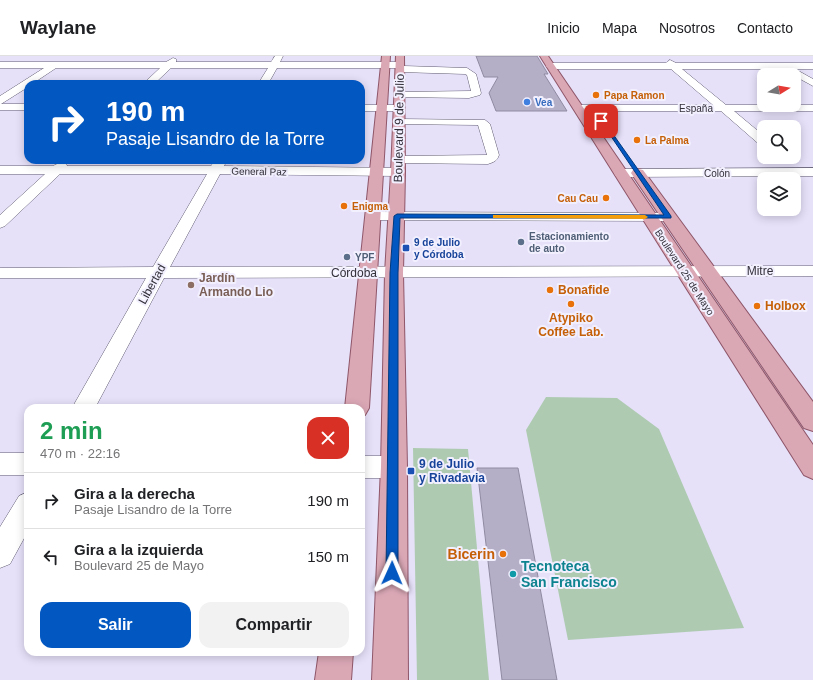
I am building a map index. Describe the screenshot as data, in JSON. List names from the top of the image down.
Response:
{
  "streets": {
    "main road": ["Boulevard 9 de Julio", "Boulevard 25 de Mayo"],
    "street": [
      "España",
      "General Paz",
      "Colón",
      "Mitre",
      "Córdoba",
      "Libertad"
    ]
  },
  "crossings": [
    ["España", "Boulevard 25 de Mayo"],
    ["Boulevard 9 de Julio", "General Paz"],
    ["Boulevard 9 de Julio", "Córdoba"],
    ["General Paz", "Libertad"],
    ["Colón", "Boulevard 25 de Mayo"],
    ["Mitre", "Boulevard 25 de Mayo"],
    ["Mitre", "Córdoba"],
    ["Boulevard 25 de Mayo", "Córdoba"],
    ["Córdoba", "Libertad"]
  ],
  "places": {
    "other": [
      "Papa Ramon",
      "Vea",
      "La Palma",
      "Cau Cau",
      "Enigma",
      "Estacionamiento de auto",
      "YPF",
      "Jardín Armando Lio",
      "Bonafide",
      "Atypiko Coffee Lab.",
      "Holbox",
      "Bicerin",
      "Tecnoteca San Francisco"
    ],
    "transit": ["9 de Julio y Córdoba", "9 de Julio y Rivadavia"]
  },
  "north": "right",
  "page": {
    "header": "Waylane",
    "nav": [
      "Inicio",
      "Mapa",
      "Nosotros",
      "Contacto"
    ],
    "turn": ["190 m", "Pasaje Lisandro de la Torre"],
    "heading": ["2 min", "470 m · 22:16"],
    "list": [
      {
        "name": "Gira a la derecha",
        "note": "Pasaje Lisandro de la Torre",
        "value": "190 m"
      },
      {
        "name": "Gira a la izquierda",
        "note": "Boulevard 25 de Mayo",
        "value": "150 m"
      }
    ],
    "buttons": ["Salir", "Compartir"]
  }
}
